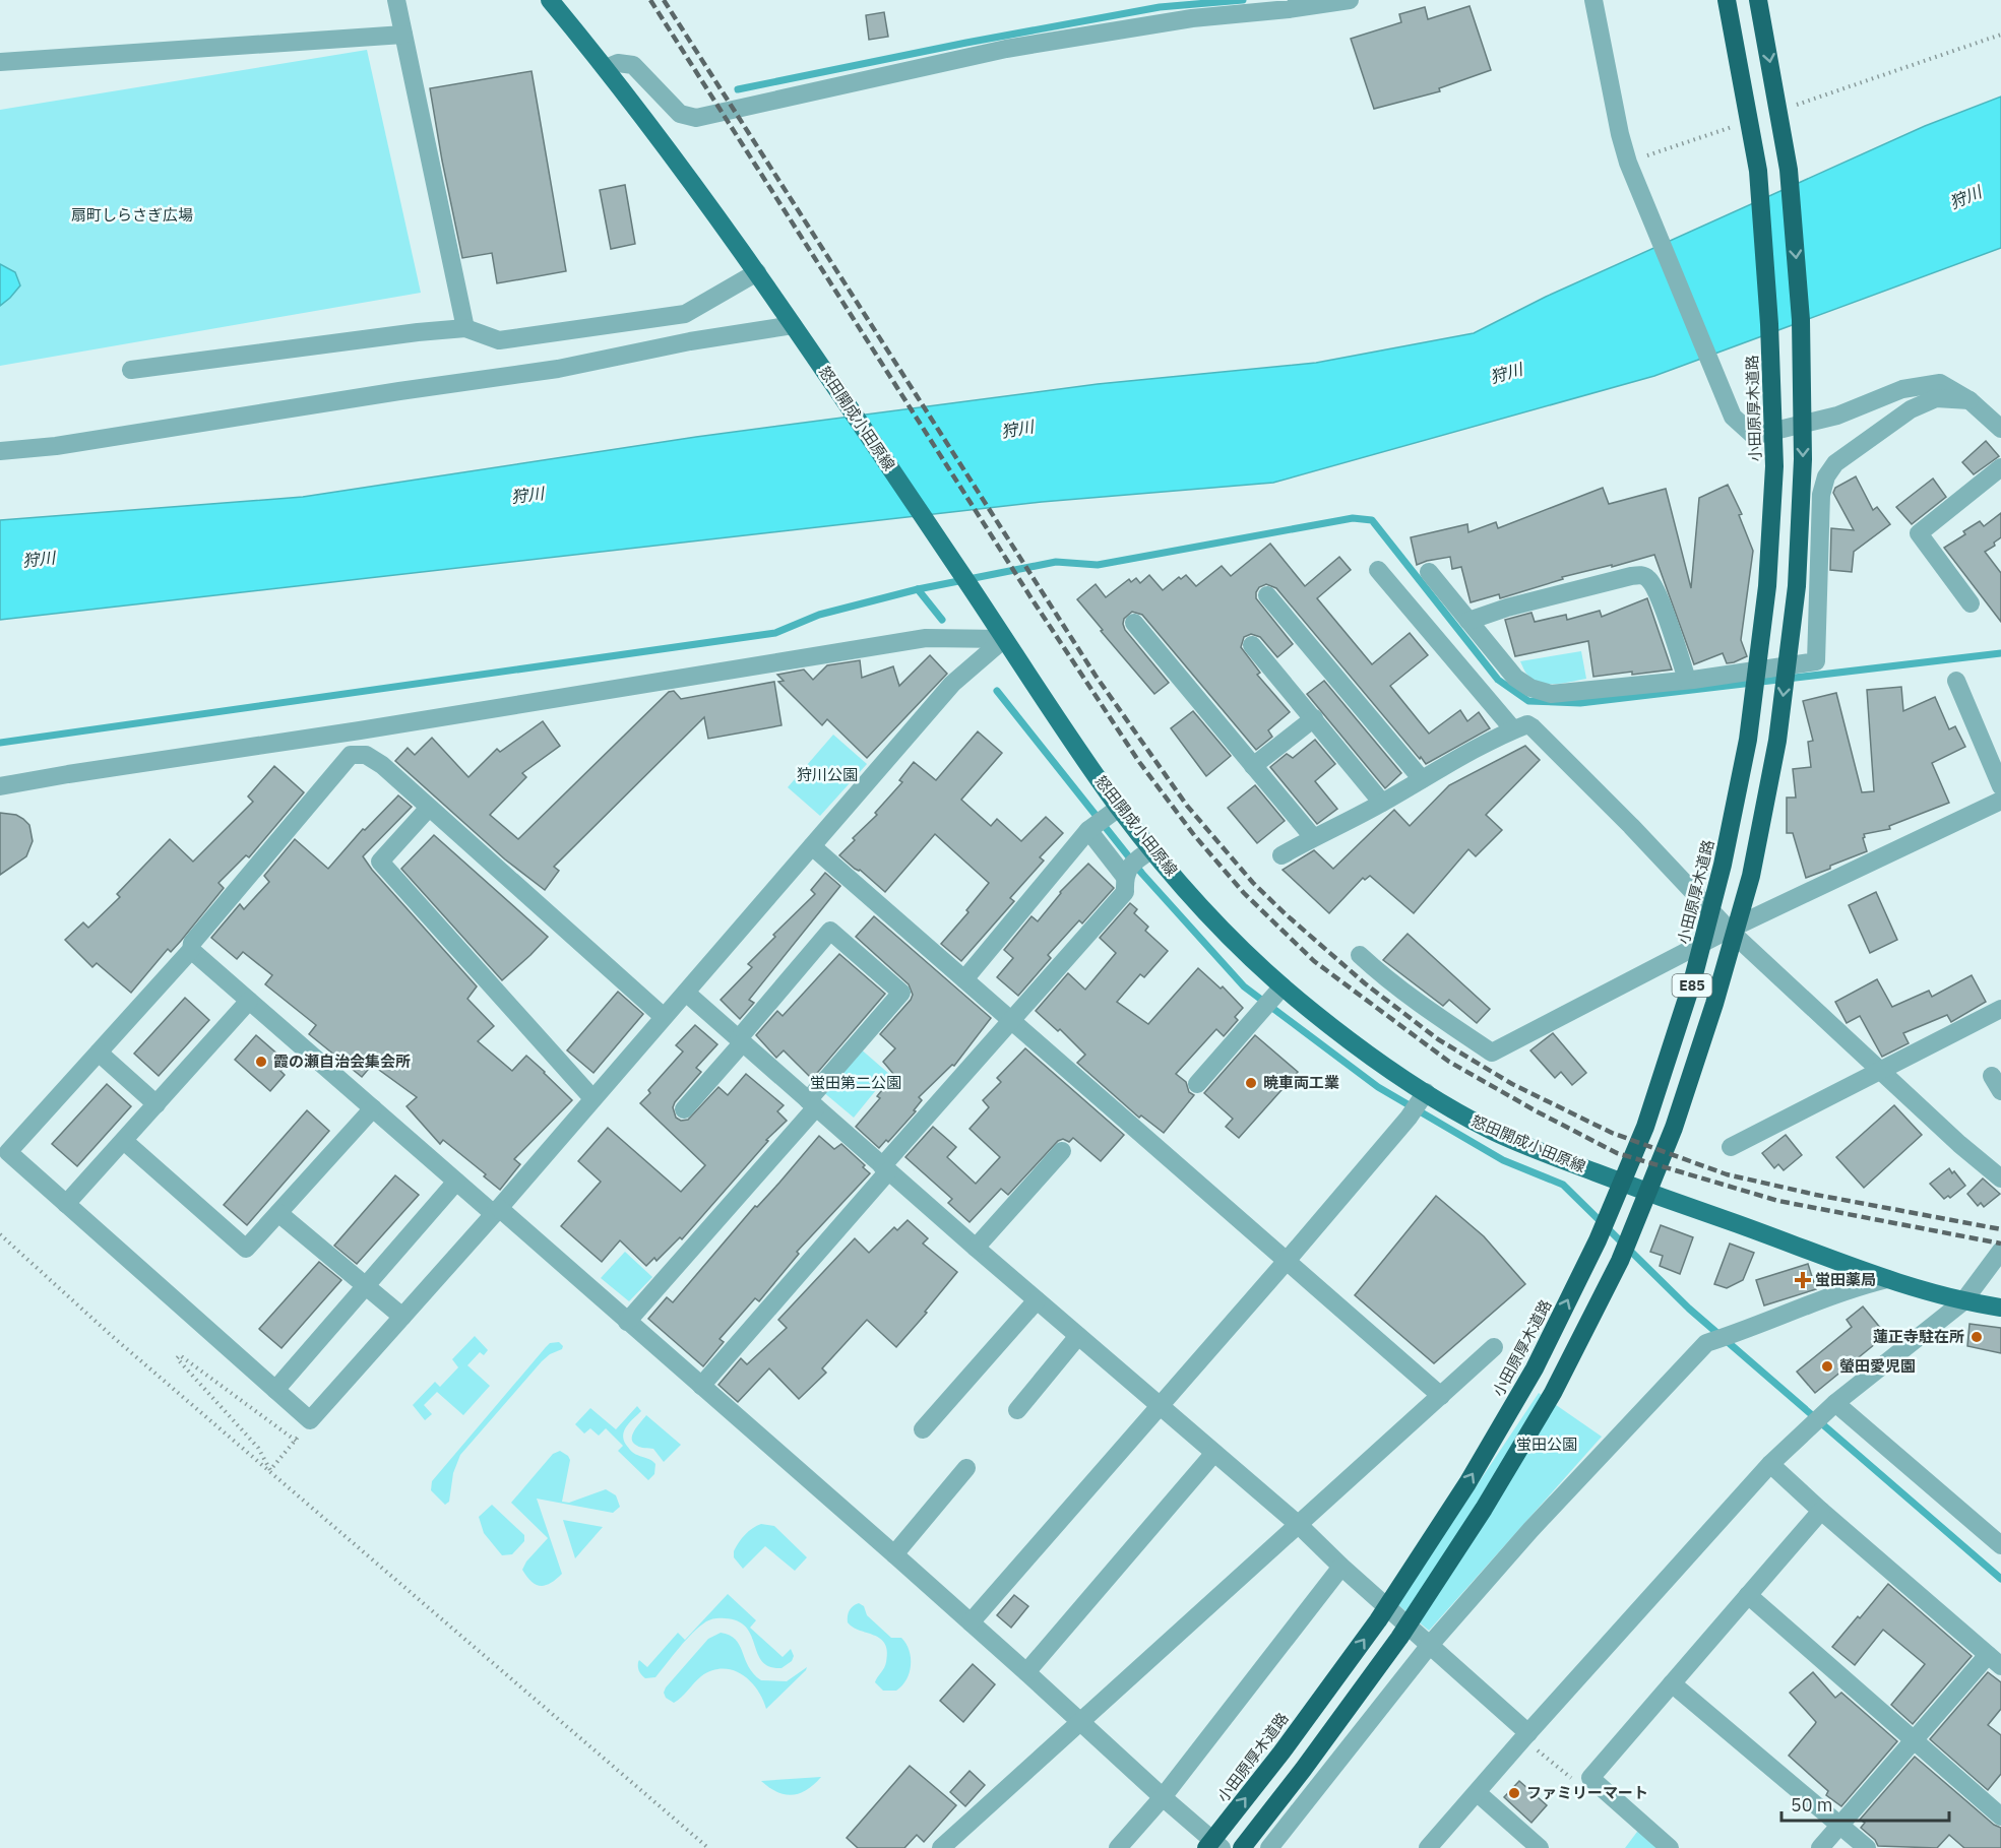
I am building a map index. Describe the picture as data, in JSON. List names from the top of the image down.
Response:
{
  "streets": {
    "highway": ["小田原厚木道路", "E85"],
    "main road": ["怒田開成小田原線"]
  },
  "water": ["狩川"],
  "parks": [
    "扇町しらさぎ広場",
    "狩川公園",
    "蛍田第二公園",
    "蛍田公園"
  ],
  "places": {
    "other": [
      "霞の瀬自治会集会所",
      "暁車両工業",
      "蓮正寺駐在所",
      "螢田愛児園",
      "ファミリーマート"
    ],
    "health": ["蛍田薬局"]
  },
  "scale_bar": "50 m"
}
